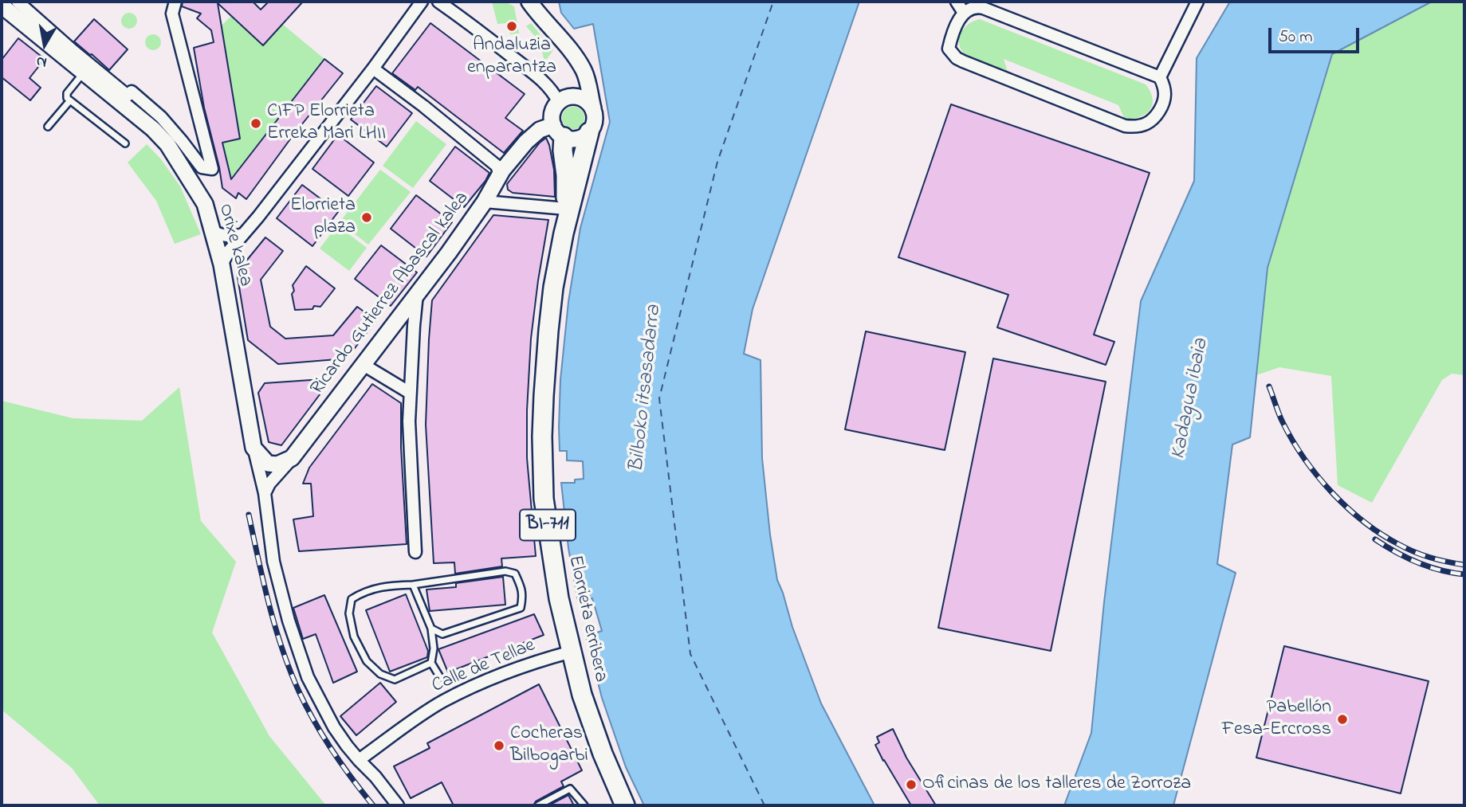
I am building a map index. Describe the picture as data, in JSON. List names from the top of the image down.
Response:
{
  "streets": {
    "main road": [
      "Orixe kalea",
      "Ricardo Gutierrez Abascal kalea",
      "BI-711",
      "Elorrieta erribera"
    ],
    "street": ["Calle de Tellae"]
  },
  "crossings": [
    ["Orixe kalea", "Ricardo Gutierrez Abascal kalea"],
    ["Orixe kalea", "Calle de Tellae"],
    ["Ricardo Gutierrez Abascal kalea", "BI-711"],
    ["BI-711", "Elorrieta erribera"],
    ["Elorrieta erribera", "Calle de Tellae"]
  ],
  "water": ["Bilboko itsasadarra", "Kadagua ibaia"],
  "places": [
    "Andaluzia enparantza",
    "CIFP Elorrieta Erreka Mari LHII",
    "Elorrieta plaza",
    "Pabellón Fesa-Ercross",
    "Cocheras Bilbogarbi",
    "Oficinas de los talleres de Zorroza"
  ],
  "scale_bar": "50 m",
  "north": "bottom"
}
